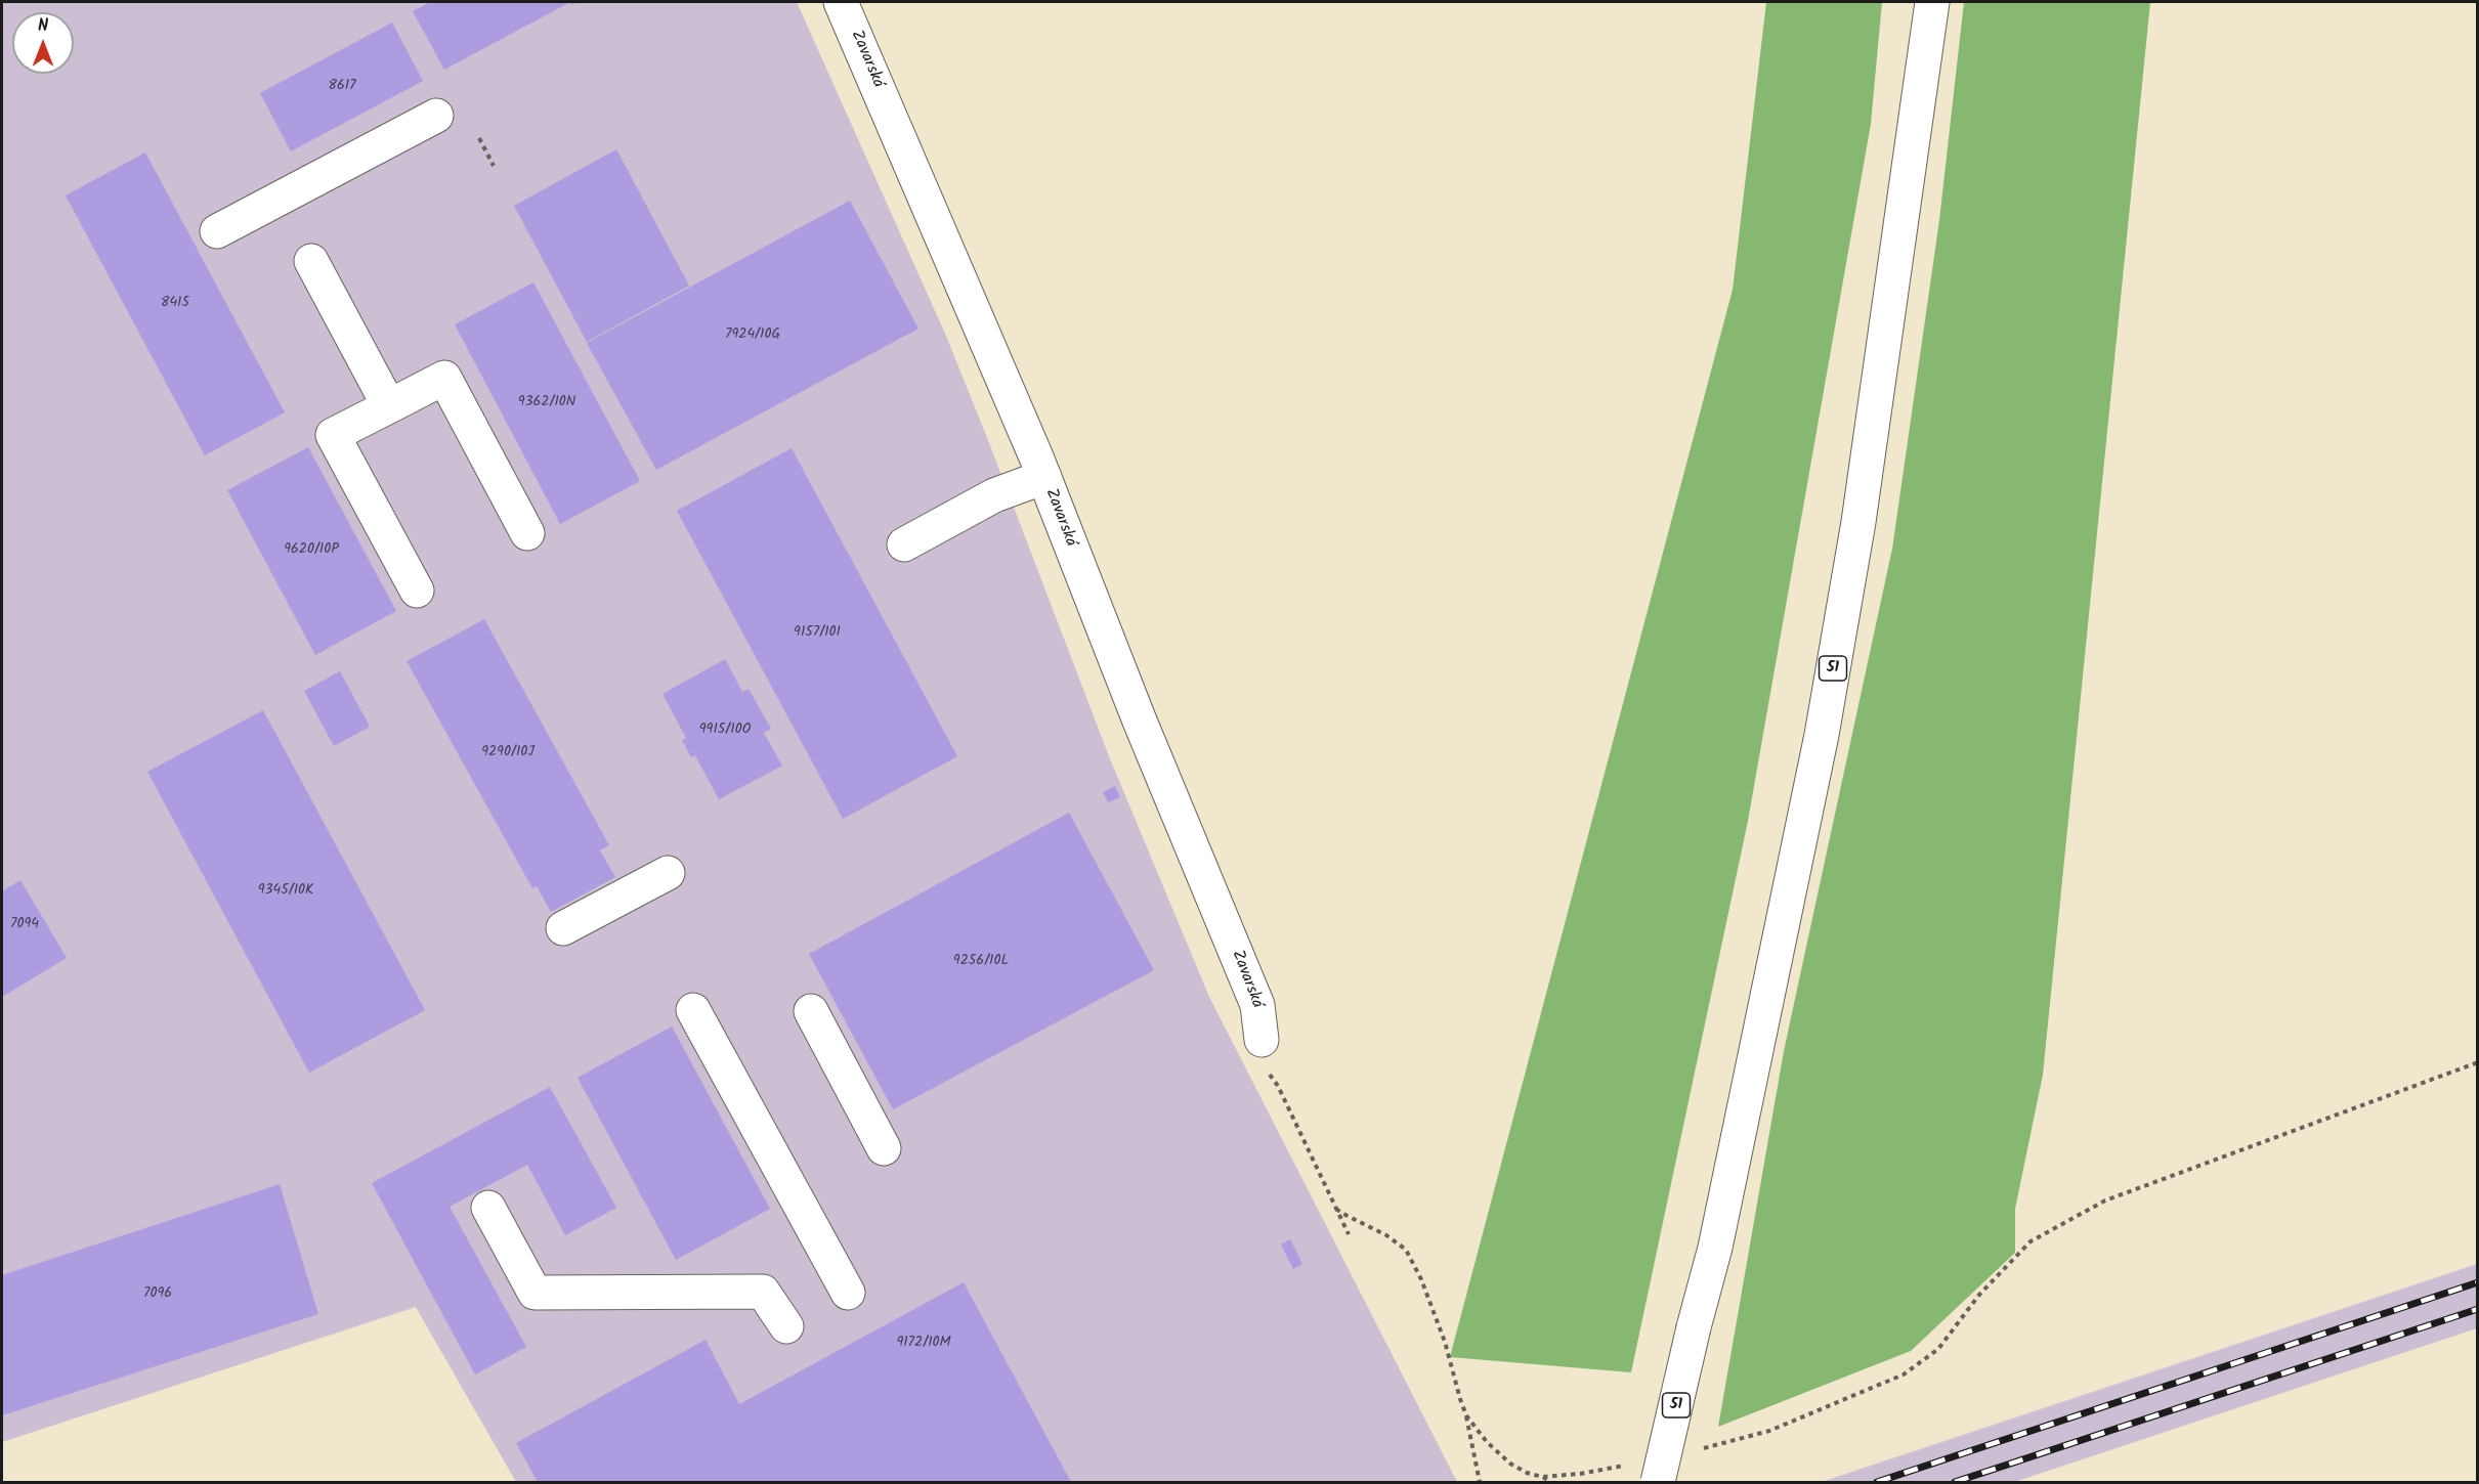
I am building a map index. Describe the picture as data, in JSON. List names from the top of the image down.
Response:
{
  "streets": {
    "main road": ["Zavarská", "51"]
  },
  "house_numbers": [
    "8617",
    "8415",
    "7924/10G",
    "9362/10N",
    "9620/10P",
    "9157/10I",
    "9915/10O",
    "9290/10J",
    "9345/10K",
    "7094",
    "9256/10L",
    "7096",
    "9172/10M"
  ],
  "north": "top"
}
